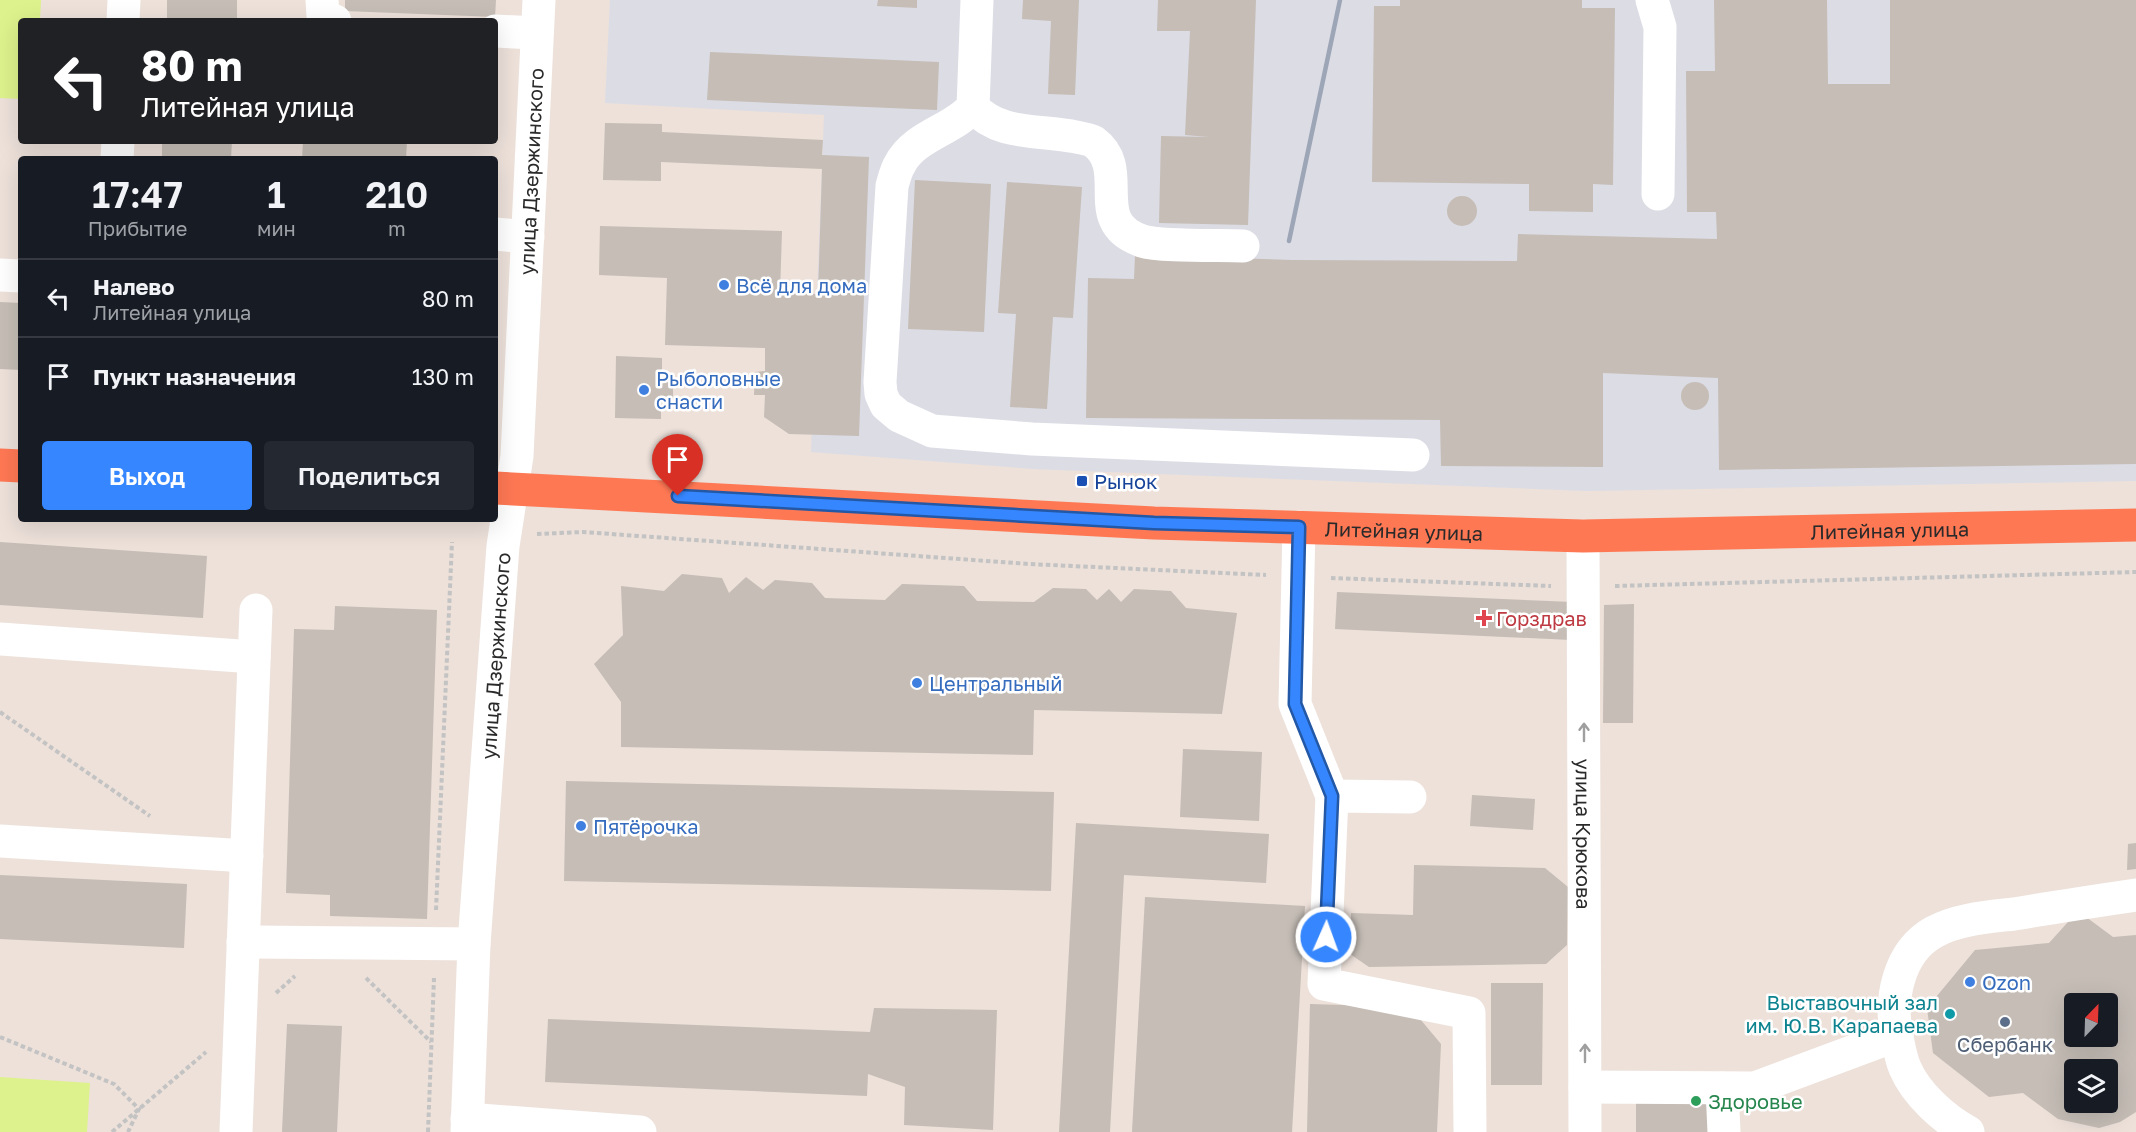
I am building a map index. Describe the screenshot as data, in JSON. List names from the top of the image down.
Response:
{
  "streets": {
    "highway": ["Литейная улица"],
    "street": ["улица Дзержинского", "улица Крюкова"]
  },
  "crossings": [
    ["улица Дзержинского", "Литейная улица"],
    ["Литейная улица", "улица Крюкова"]
  ],
  "places": {
    "other": [
      "Всё для дома",
      "Рыболовные снасти",
      "Центральный",
      "Пятёрочка",
      "Ozon",
      "Выставочный зал им. Ю.В. Карапаева",
      "Сбербанк",
      "Здоровье"
    ],
    "transit": ["Рынок"],
    "health": ["Горздрав"]
  },
  "north": "top right",
  "page": {
    "turn": ["80 m", "Литейная улица"],
    "eta": [
      "17:47",
      "Прибытие",
      "1",
      "мин",
      "210",
      "m"
    ],
    "list": [
      {
        "name": "Налево",
        "note": "Литейная улица",
        "value": "80 m"
      },
      {
        "name": "Пункт назначения",
        "value": "130 m"
      }
    ],
    "buttons": ["Выход", "Поделиться"]
  }
}
